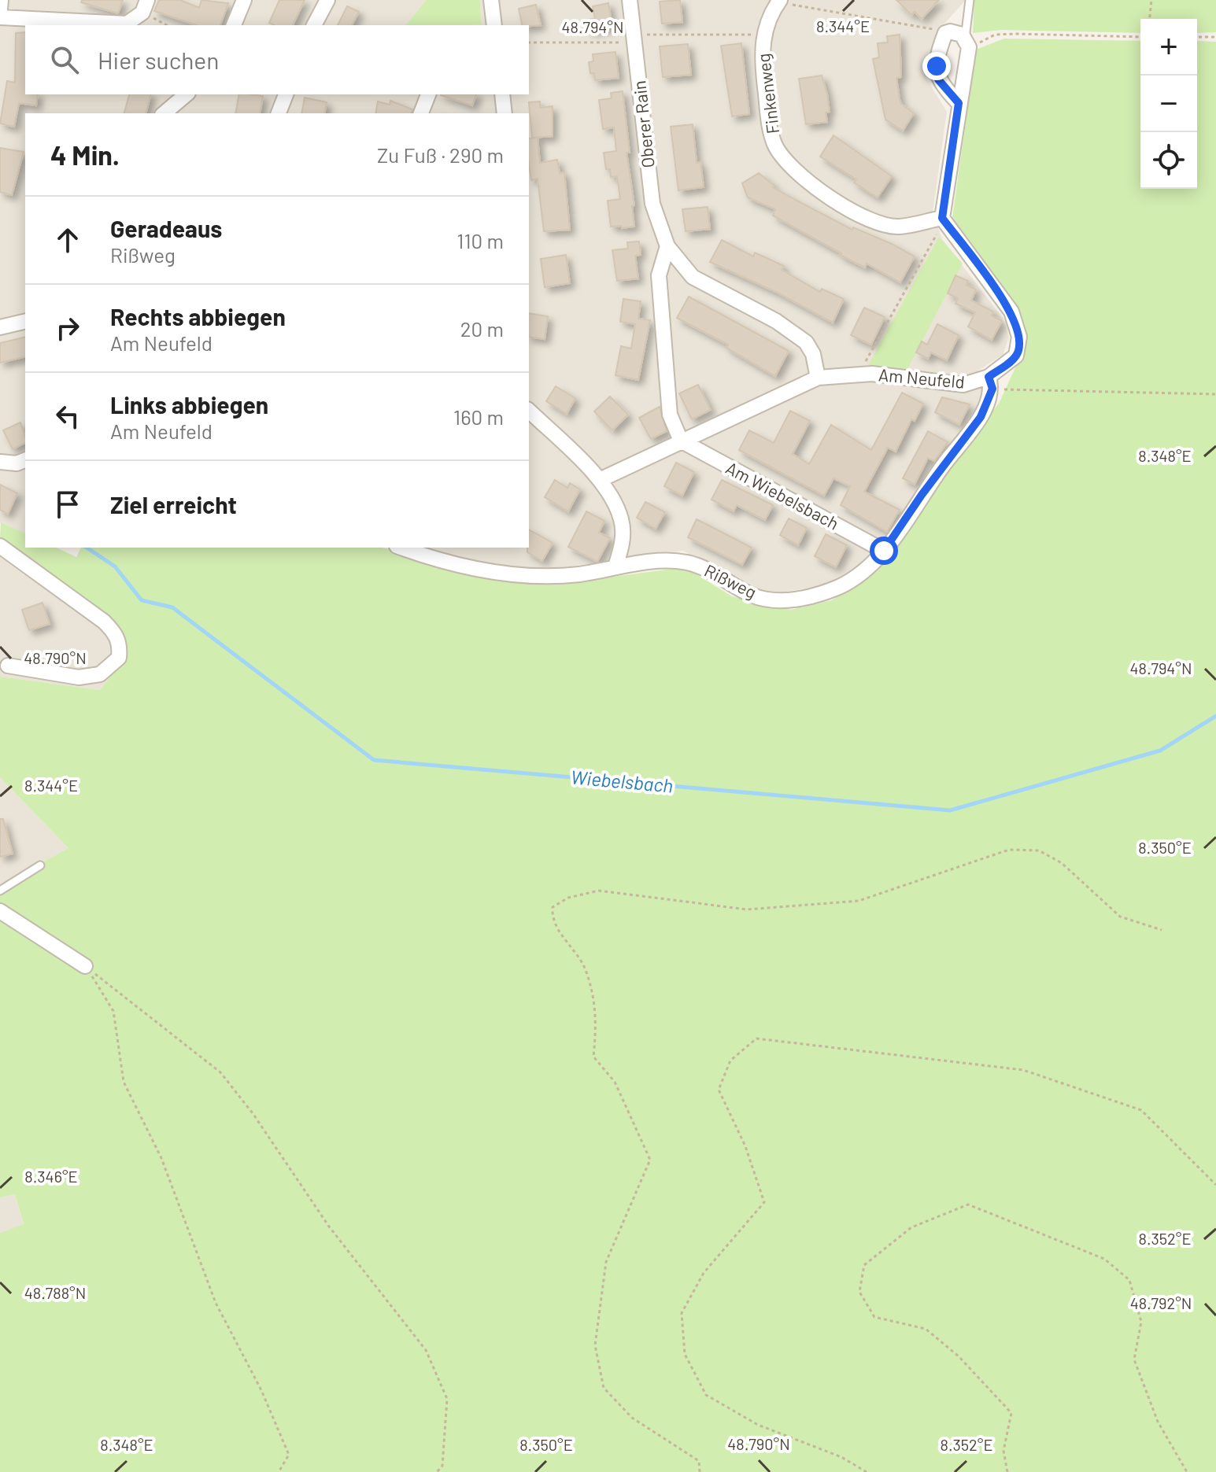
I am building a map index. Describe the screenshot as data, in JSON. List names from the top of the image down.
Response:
{
  "streets": {
    "street": [
      "Finkenweg",
      "Oberer Rain",
      "Am Neufeld",
      "Am Wiebelsbach",
      "Rißweg"
    ]
  },
  "crossings": [
    ["Finkenweg", "Am Neufeld"],
    ["Oberer Rain", "Am Neufeld"],
    ["Am Neufeld", "Am Wiebelsbach"],
    ["Am Neufeld", "Rißweg"],
    ["Am Wiebelsbach", "Rißweg"]
  ],
  "water": ["Wiebelsbach"],
  "page": {
    "map_buttons": ["+", "−"],
    "search": "Hier suchen",
    "heading": ["4 Min.", "Zu Fuß · 290 m"],
    "list": [
      ["Geradeaus", "Rißweg", "110 m"],
      ["Rechts abbiegen", "Am Neufeld", "20 m"],
      ["Links abbiegen", "Am Neufeld", "160 m"],
      "Ziel erreicht"
    ]
  },
  "coordinates": [
    "8.344°E",
    "48.794°N",
    "8.348°E",
    "48.790°N",
    "8.350°E",
    "8.346°E",
    "8.352°E",
    "48.788°N",
    "48.792°N"
  ]
}
